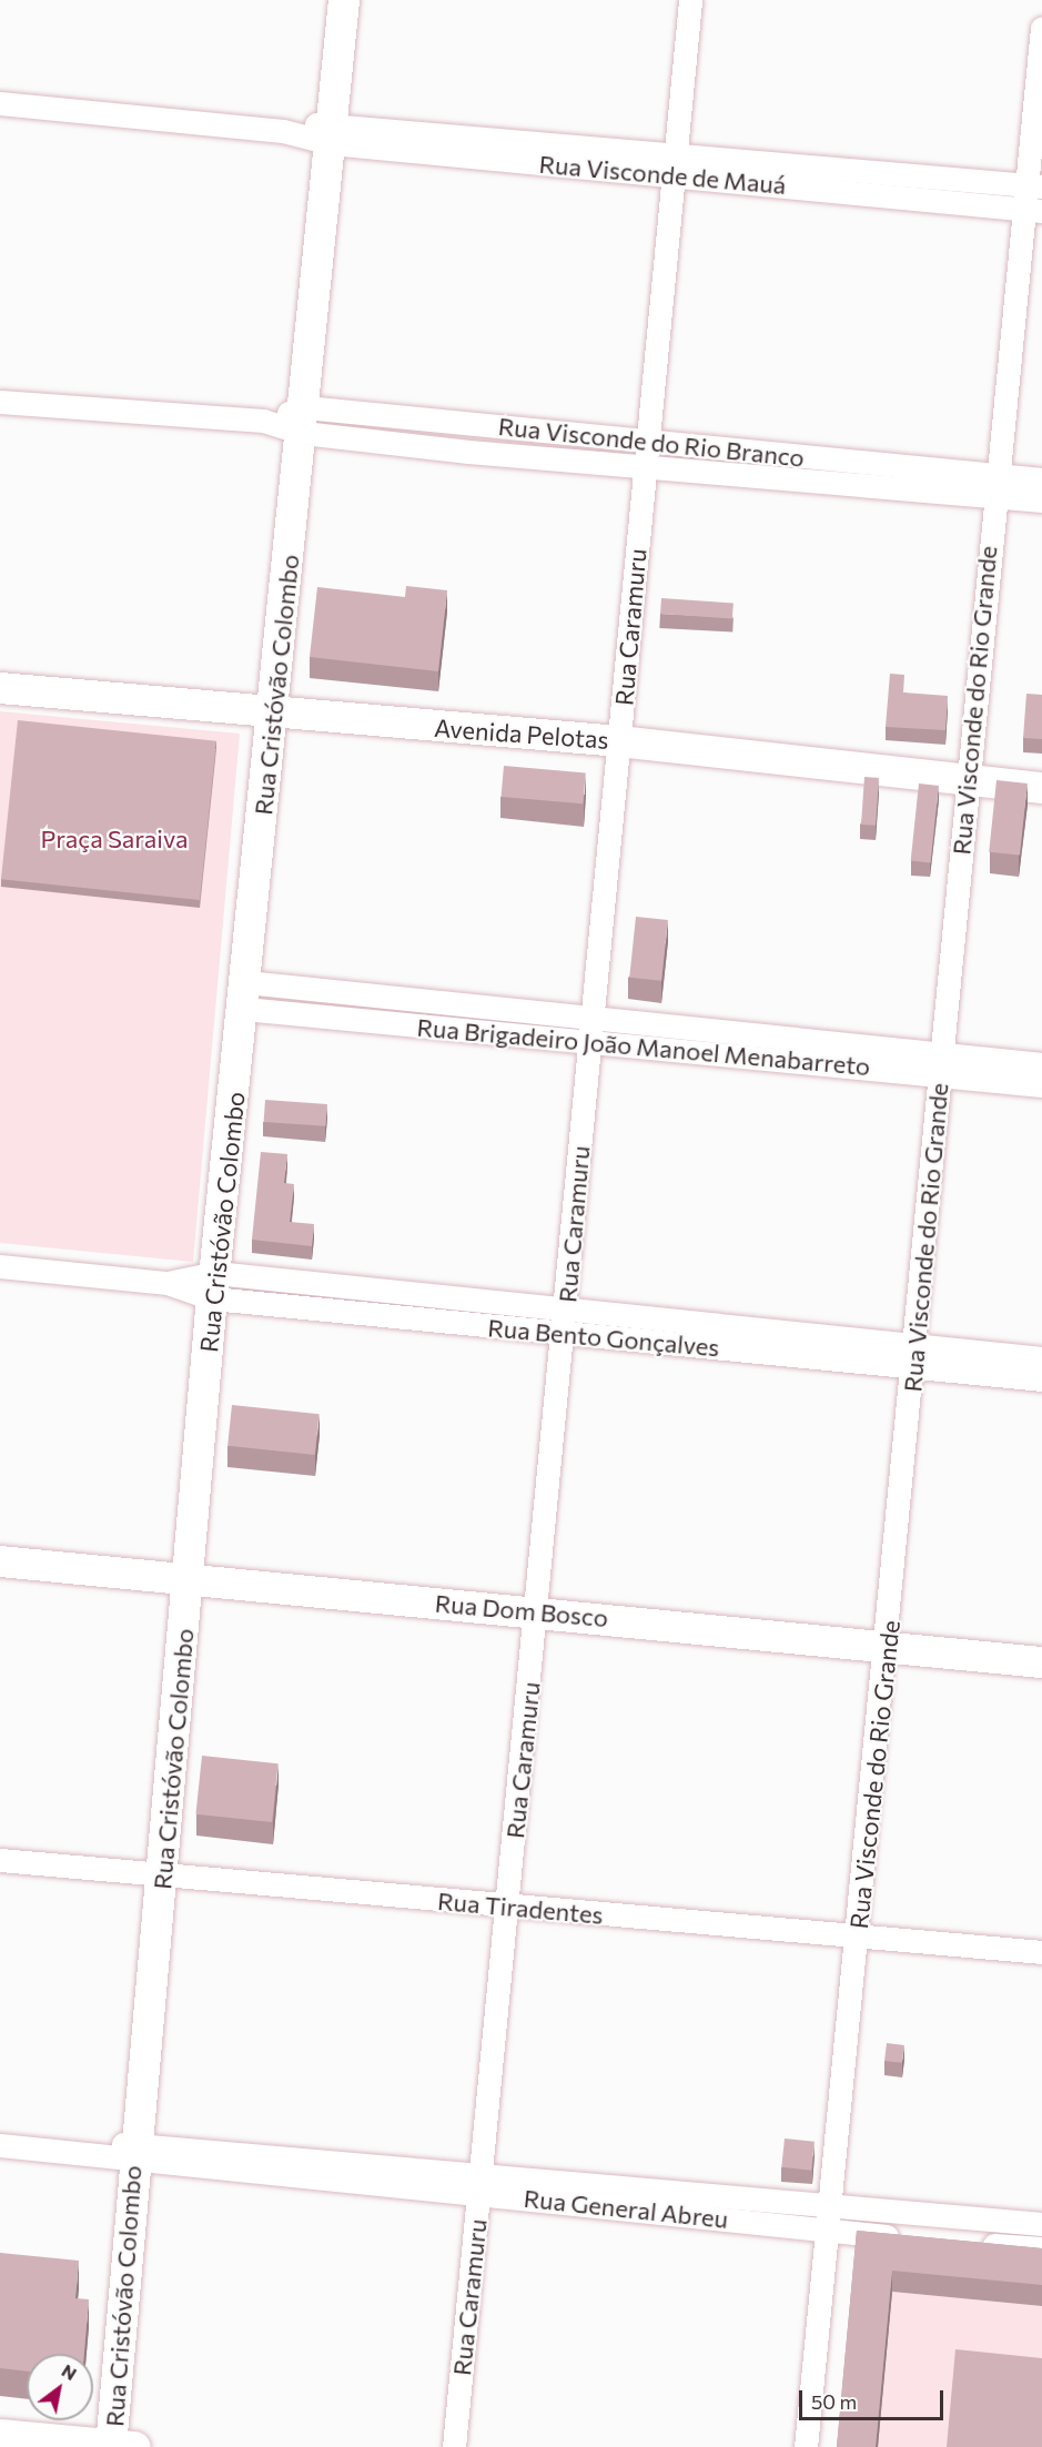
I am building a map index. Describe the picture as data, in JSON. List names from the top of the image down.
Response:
{
  "streets": {
    "street": [
      "Rua Visconde de Mauá",
      "Rua Visconde do Rio Branco",
      "Rua Caramuru",
      "Rua Cristóvão Colombo",
      "Rua Visconde do Rio Grande",
      "Avenida Pelotas",
      "Rua Brigadeiro João Manoel Menabarreto",
      "Rua Bento Gonçalves",
      "Rua Dom Bosco",
      "Rua Tiradentes",
      "Rua General Abreu"
    ]
  },
  "crossings": [
    ["Rua Visconde de Mauá", "Rua Caramuru"],
    ["Rua Visconde de Mauá", "Rua Cristóvão Colombo"],
    ["Rua Visconde de Mauá", "Rua Visconde do Rio Grande"],
    ["Rua Visconde do Rio Branco", "Rua Caramuru"],
    ["Rua Visconde do Rio Branco", "Rua Cristóvão Colombo"],
    ["Rua Visconde do Rio Branco", "Rua Visconde do Rio Grande"],
    ["Rua Caramuru", "Avenida Pelotas"],
    ["Rua Caramuru", "Rua Brigadeiro João Manoel Menabarreto"],
    ["Rua Caramuru", "Rua Bento Gonçalves"],
    ["Rua Caramuru", "Rua Dom Bosco"],
    ["Rua Caramuru", "Rua Tiradentes"],
    ["Rua Caramuru", "Rua General Abreu"],
    ["Rua Cristóvão Colombo", "Avenida Pelotas"],
    ["Rua Cristóvão Colombo", "Rua Brigadeiro João Manoel Menabarreto"],
    ["Rua Cristóvão Colombo", "Rua Bento Gonçalves"],
    ["Rua Cristóvão Colombo", "Rua Dom Bosco"],
    ["Rua Cristóvão Colombo", "Rua Tiradentes"],
    ["Rua Cristóvão Colombo", "Rua General Abreu"],
    ["Rua Visconde do Rio Grande", "Avenida Pelotas"],
    ["Rua Visconde do Rio Grande", "Rua Brigadeiro João Manoel Menabarreto"],
    ["Rua Visconde do Rio Grande", "Rua Bento Gonçalves"],
    ["Rua Visconde do Rio Grande", "Rua Dom Bosco"],
    ["Rua Visconde do Rio Grande", "Rua Tiradentes"],
    ["Rua Visconde do Rio Grande", "Rua General Abreu"]
  ],
  "parks": ["Praça Saraiva"],
  "scale_bar": "50 m",
  "north": "top right"
}
